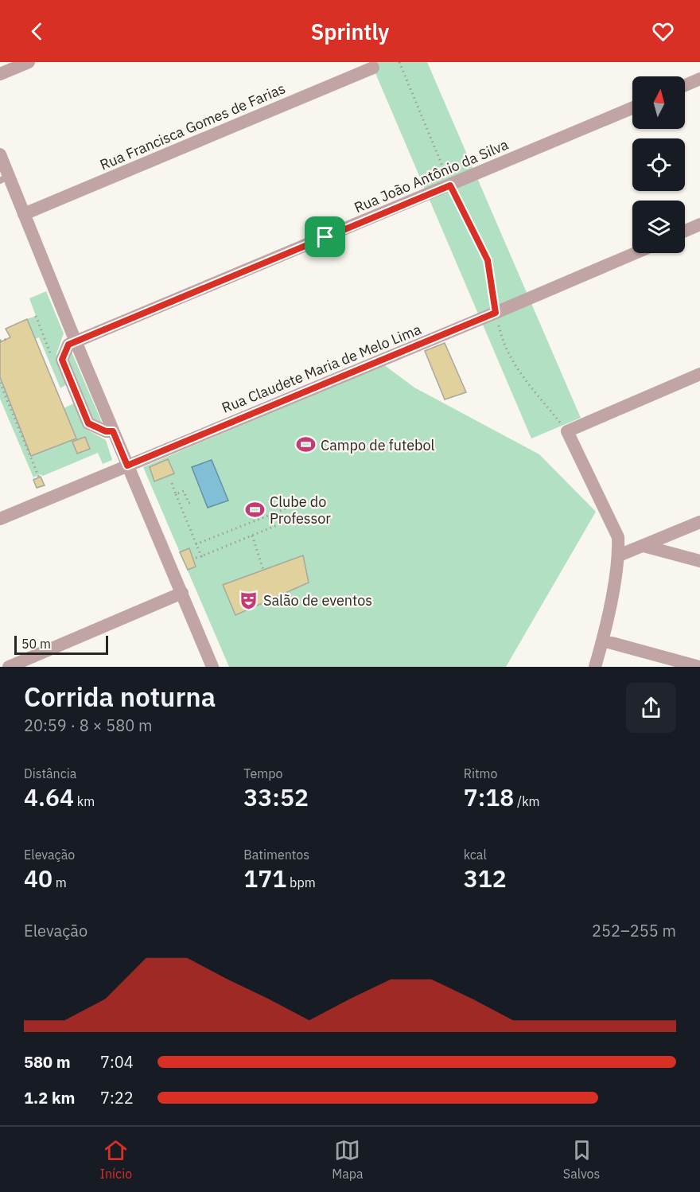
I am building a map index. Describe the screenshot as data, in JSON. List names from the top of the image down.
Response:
{
  "streets": {
    "street": ["Rua Francisca Gomes de Farias", "Rua João Antônio da Silva", "Rua Claudete Maria de Melo Lima"]
  },
  "places": {
    "sports": ["Campo de futebol", "Clube do Professor"],
    "theatre": ["Salão de eventos"]
  },
  "scale_bar": "50 m",
  "north": "top",
  "page": {
    "header": "Sprintly",
    "scale": "50 m",
    "heading": ["Corrida noturna", "20:59 · 8 × 580 m"],
    "stats": [
      ["Distância", "4.64 km"],
      ["Tempo", "33:52"],
      ["Ritmo", "7:18 /km"],
      ["Elevação", "40 m"],
      ["Batimentos", "171 bpm"],
      ["kcal", "312"]
    ],
    "chart": ["Elevação", "252–255 m"],
    "list": [
      {
        "name": "580 m",
        "note": "7:04"
      },
      {
        "name": "1.2 km",
        "note": "7:22"
      }
    ],
    "tabs": ["Início", "Mapa", "Salvos"]
  }
}
